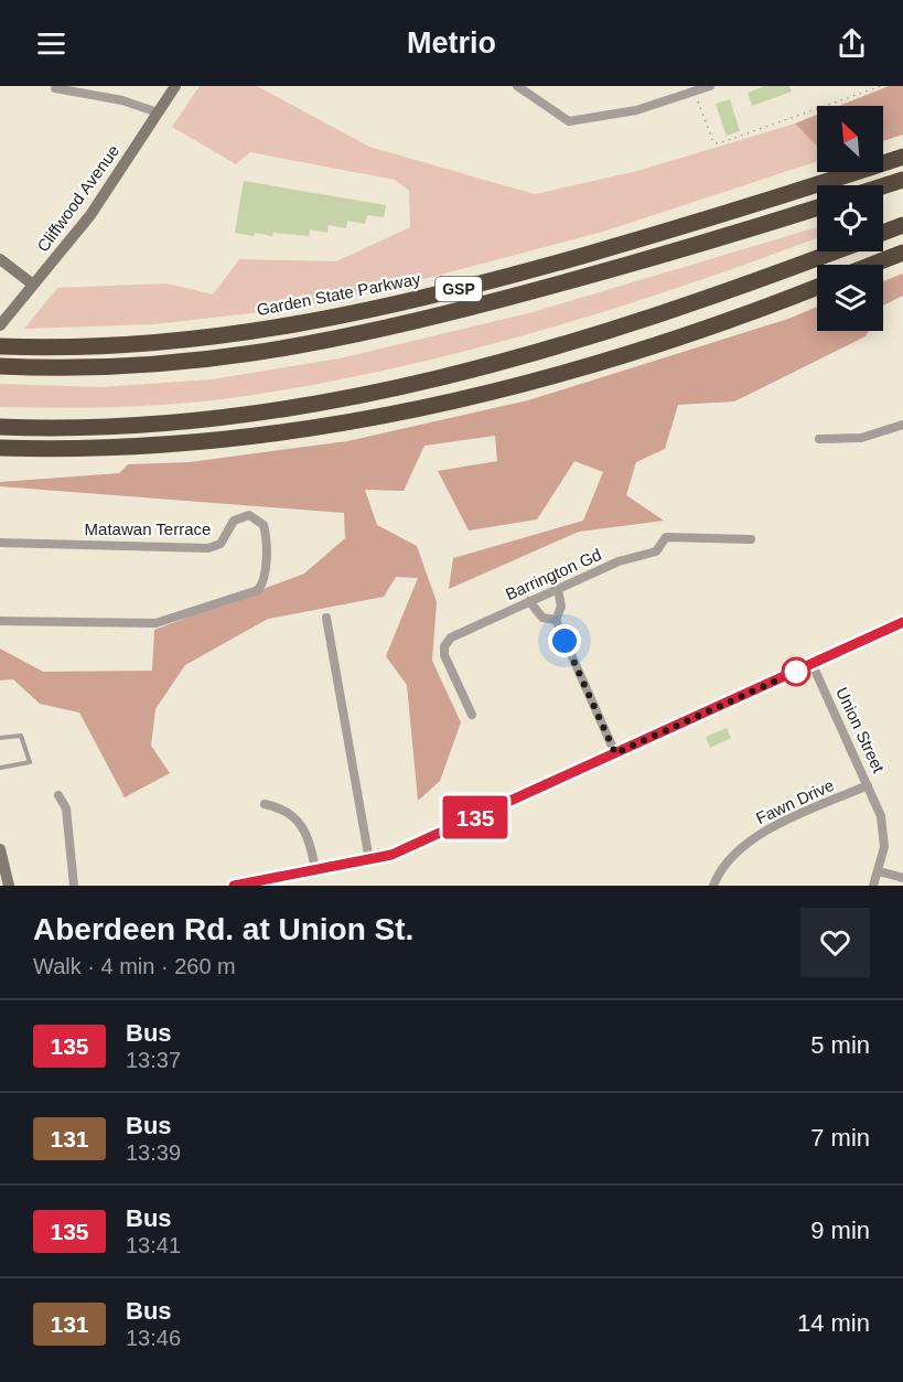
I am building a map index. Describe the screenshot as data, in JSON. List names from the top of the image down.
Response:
{
  "streets": {
    "highway": ["GSP", "Garden State Parkway"],
    "street": [
      "Cliffwood Avenue",
      "Matawan Terrace",
      "Barrington Gd",
      "Union Street",
      "Fawn Drive"
    ]
  },
  "crossings": [
    ["Union Street", "Fawn Drive"]
  ],
  "lines": ["bus line 135"],
  "north": "top left",
  "page": {
    "header": "Metrio",
    "on_map": "135",
    "heading": ["Aberdeen Rd. at Union St.", "Walk · 4 min · 260 m"],
    "list": [
      {
        "mark": "135",
        "name": "Bus",
        "note": "13:37",
        "value": "5 min"
      },
      {
        "mark": "131",
        "name": "Bus",
        "note": "13:39",
        "value": "7 min"
      },
      {
        "mark": "135",
        "name": "Bus",
        "note": "13:41",
        "value": "9 min"
      },
      {
        "mark": "131",
        "name": "Bus",
        "note": "13:46",
        "value": "14 min"
      }
    ]
  }
}
